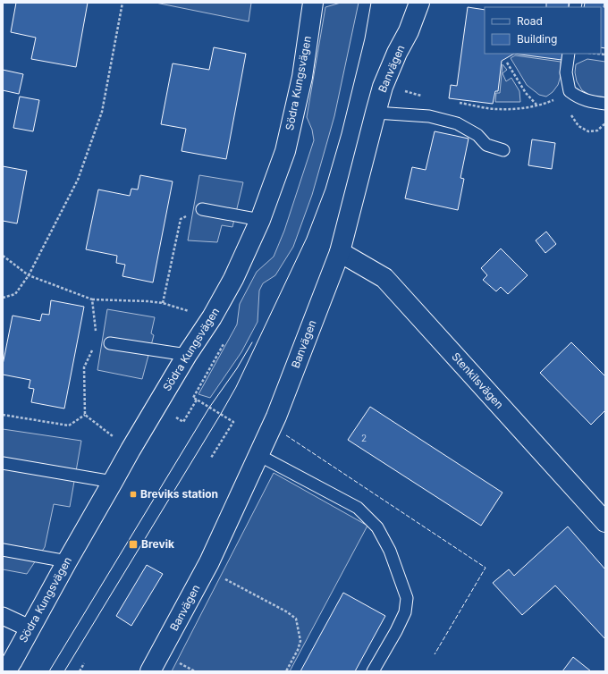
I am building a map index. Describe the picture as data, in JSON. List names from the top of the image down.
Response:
{
  "streets": {
    "street": ["Banvägen", "Södra Kungsvägen", "Stenkilsvägen"]
  },
  "crossings": [
    ["Banvägen", "Stenkilsvägen"]
  ],
  "places": {
    "transit": ["Breviks station", "Brevik"]
  },
  "house_numbers": ["2"],
  "legend": ["Road", "Building"]
}
